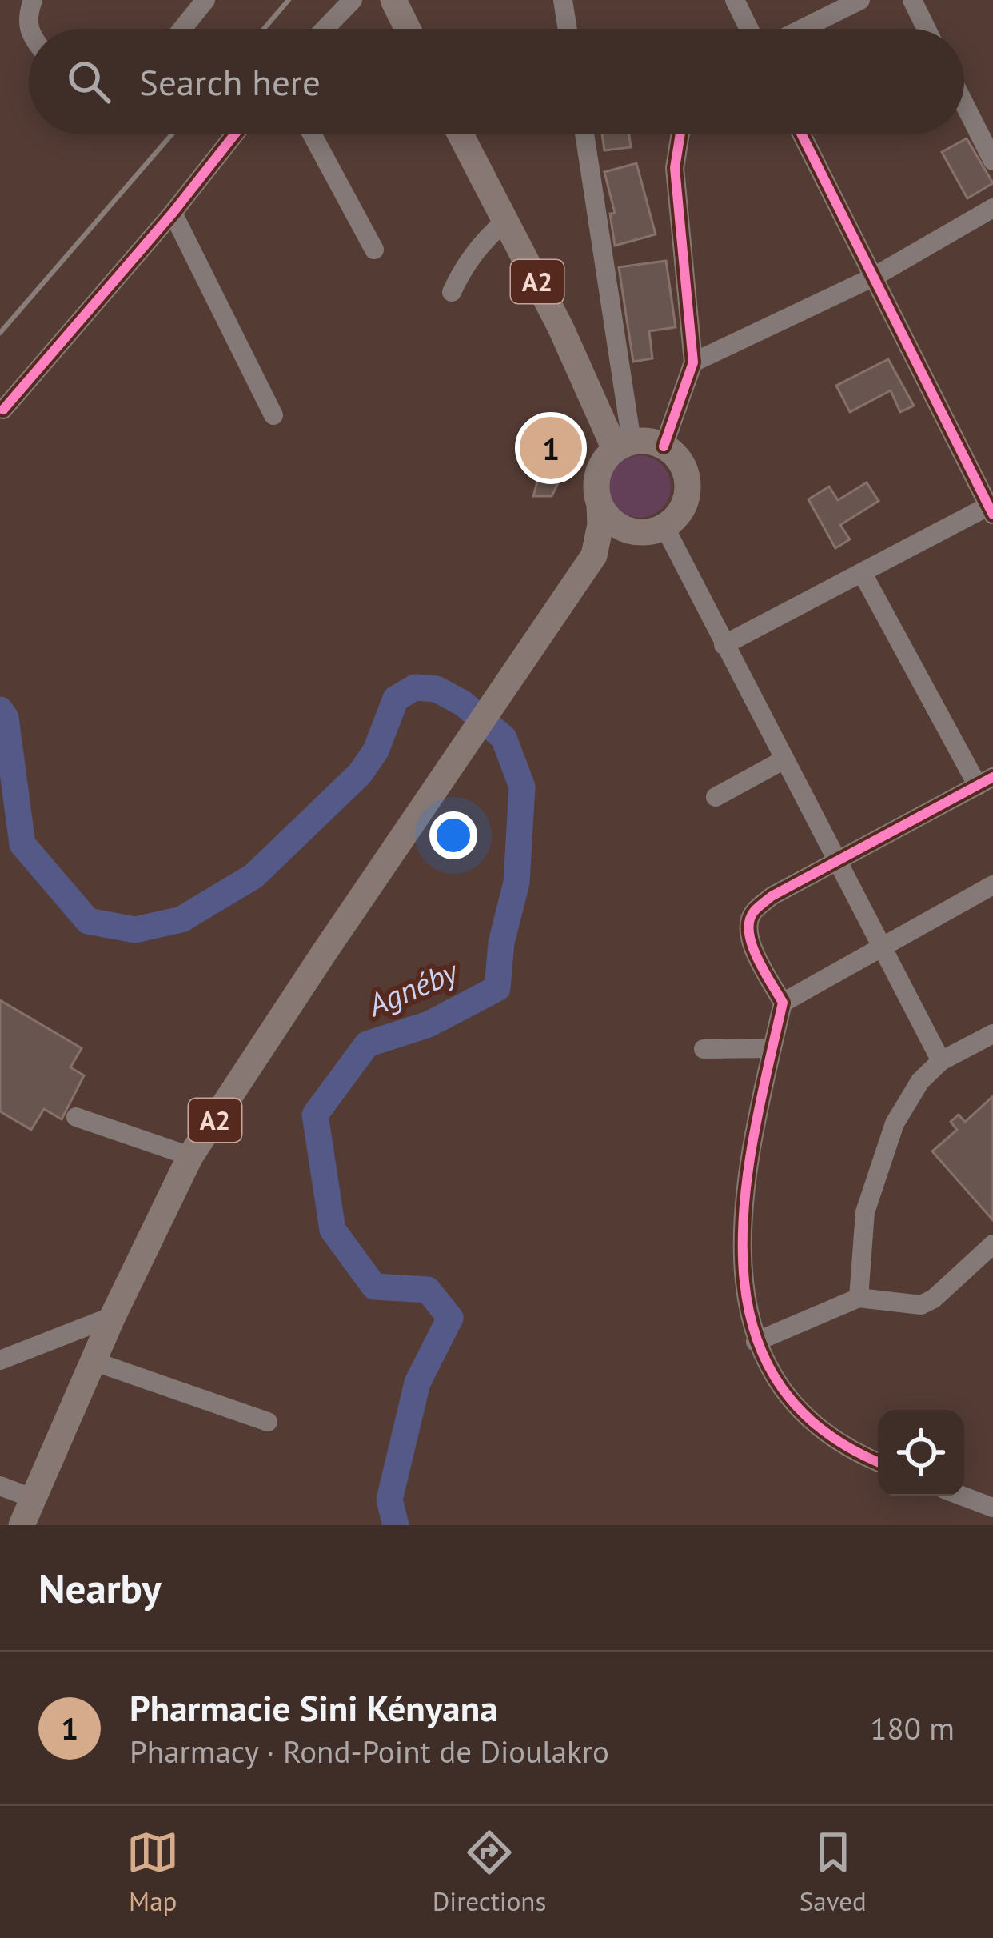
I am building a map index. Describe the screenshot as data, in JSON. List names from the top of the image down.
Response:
{
  "streets": {
    "main road": ["A2"]
  },
  "water": ["Agnéby"],
  "page": {
    "search": "Search here",
    "pins": "1",
    "heading": "Nearby",
    "list": [
      {
        "mark": "1",
        "name": "Pharmacie Sini Kényana",
        "note": "Pharmacy · Rond-Point de Dioulakro",
        "value": "180 m"
      }
    ],
    "nav": ["Map", "Directions", "Saved"]
  }
}
